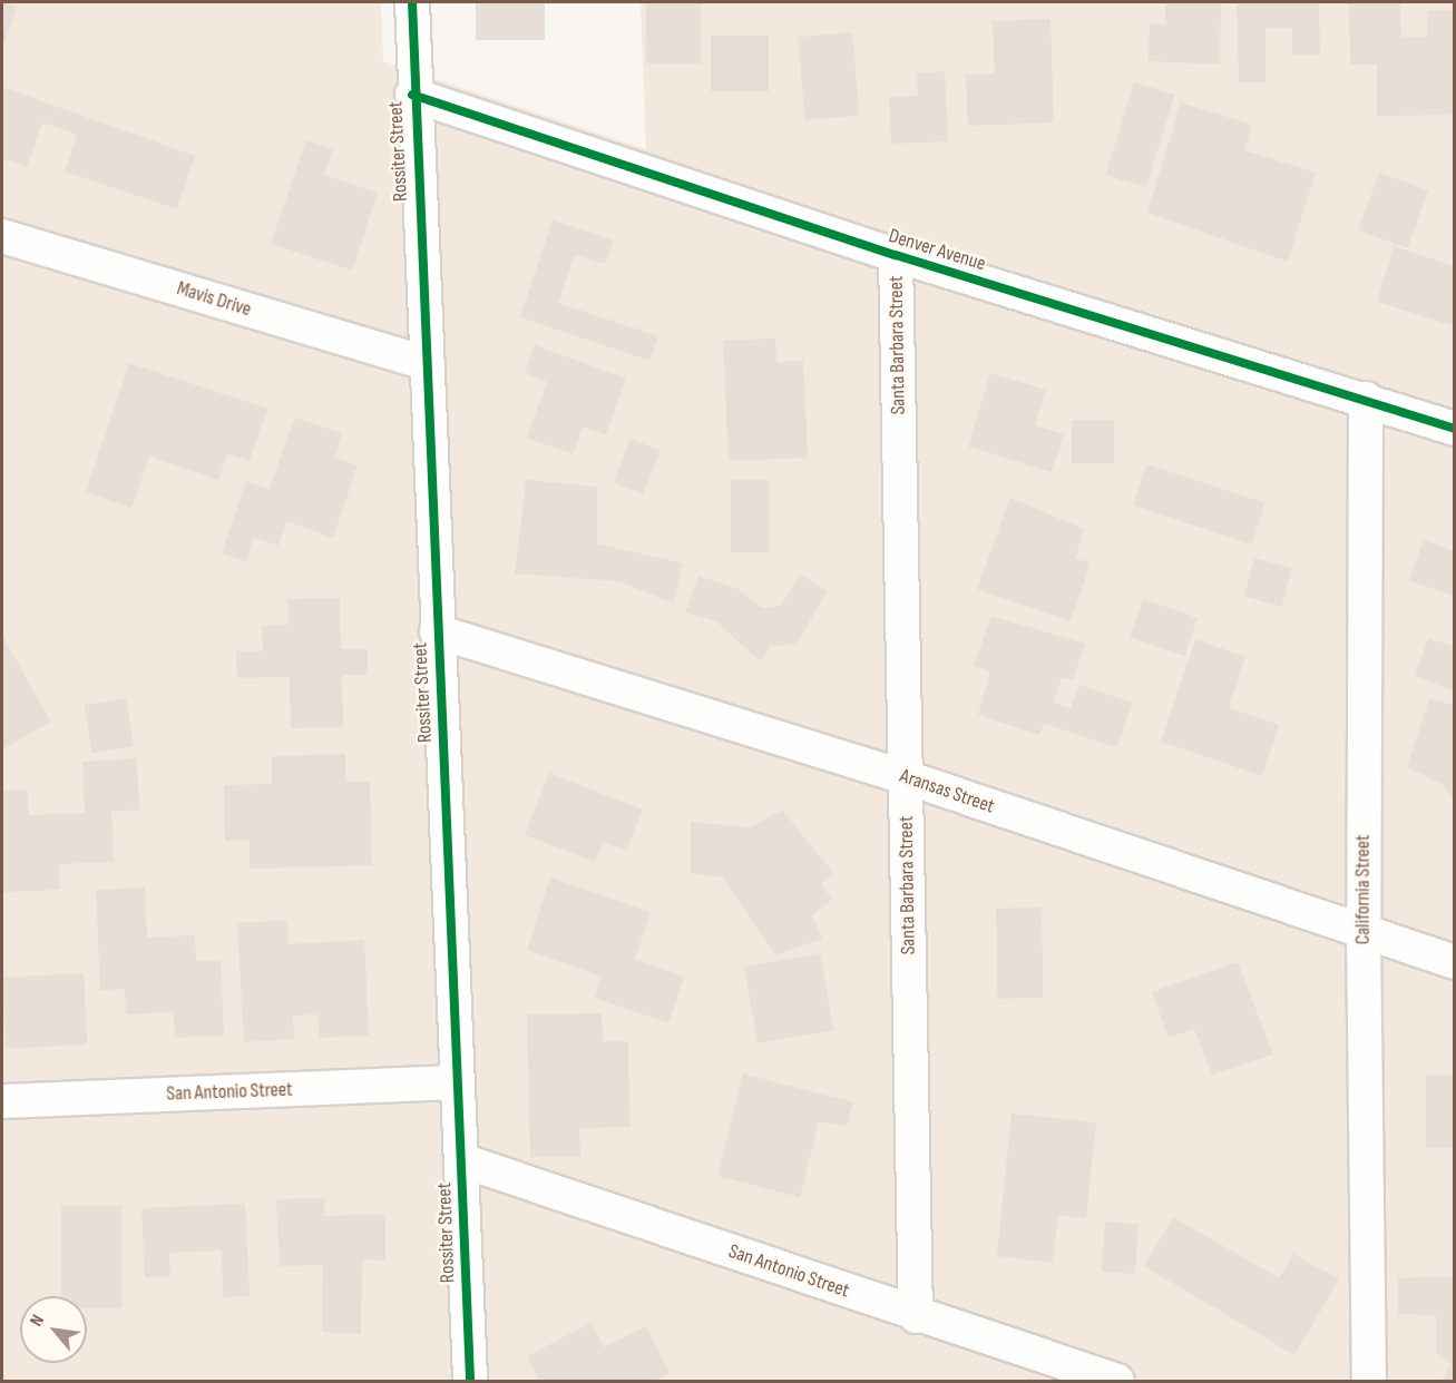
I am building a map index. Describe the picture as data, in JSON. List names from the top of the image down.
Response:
{
  "streets": {
    "street": [
      "Rossiter Street",
      "Denver Avenue",
      "Mavis Drive",
      "Santa Barbara Street",
      "Aransas Street",
      "California Street",
      "San Antonio Street"
    ]
  },
  "crossings": [
    ["Rossiter Street", "Denver Avenue"],
    ["Rossiter Street", "Mavis Drive"],
    ["Rossiter Street", "Aransas Street"],
    ["Rossiter Street", "San Antonio Street"],
    ["Denver Avenue", "Santa Barbara Street"],
    ["Denver Avenue", "California Street"],
    ["Santa Barbara Street", "Aransas Street"],
    ["Santa Barbara Street", "San Antonio Street"],
    ["Aransas Street", "California Street"]
  ],
  "north": "top left"
}
